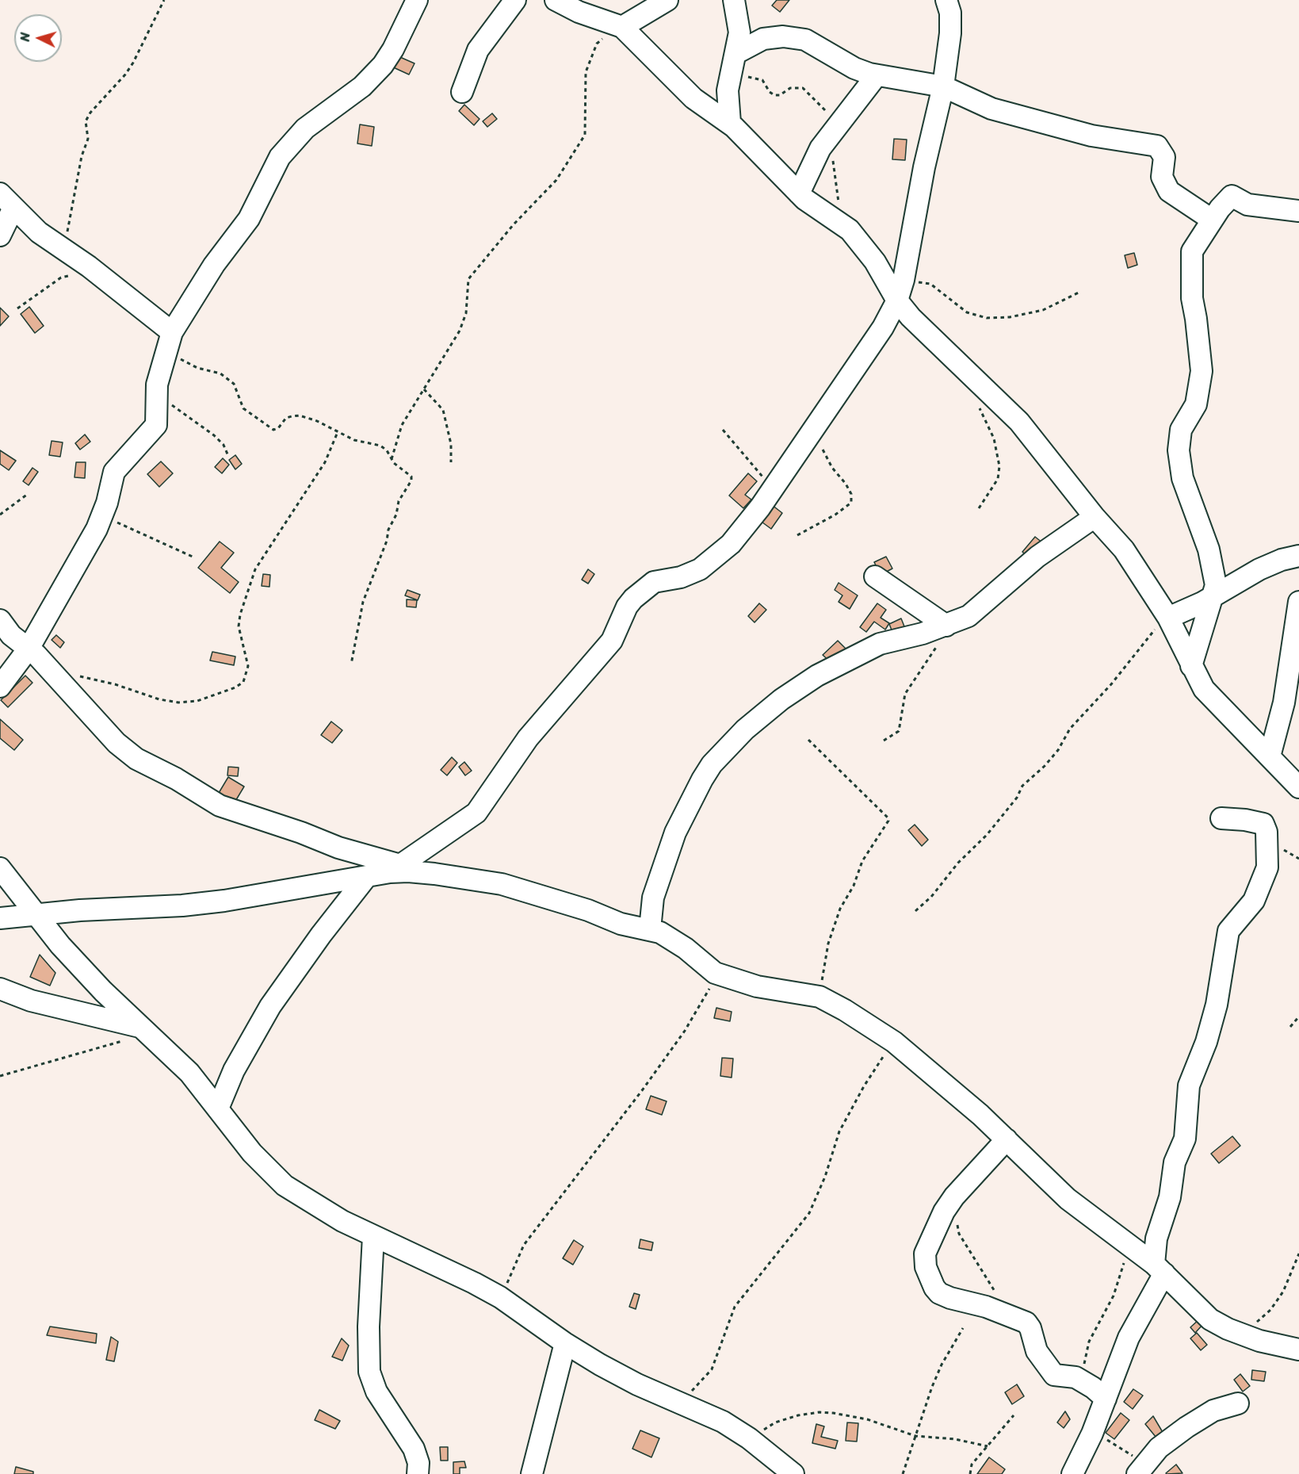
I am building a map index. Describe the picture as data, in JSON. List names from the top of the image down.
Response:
{
  "north": "left"
}
